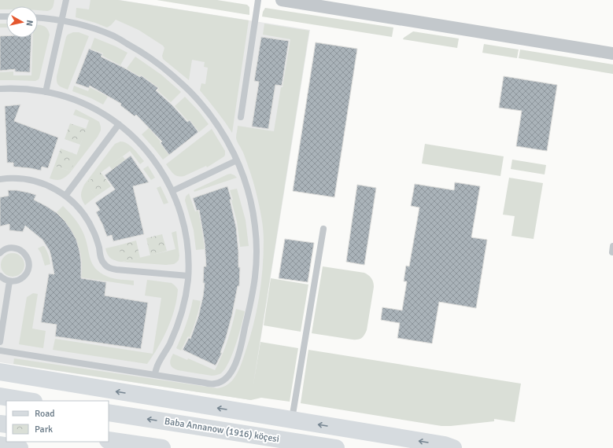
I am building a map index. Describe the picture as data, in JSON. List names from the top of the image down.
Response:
{
  "streets": {
    "main road": ["Baba Annanow (1916) köçesi"]
  },
  "legend": ["Road", "Park"],
  "north": "right"
}
